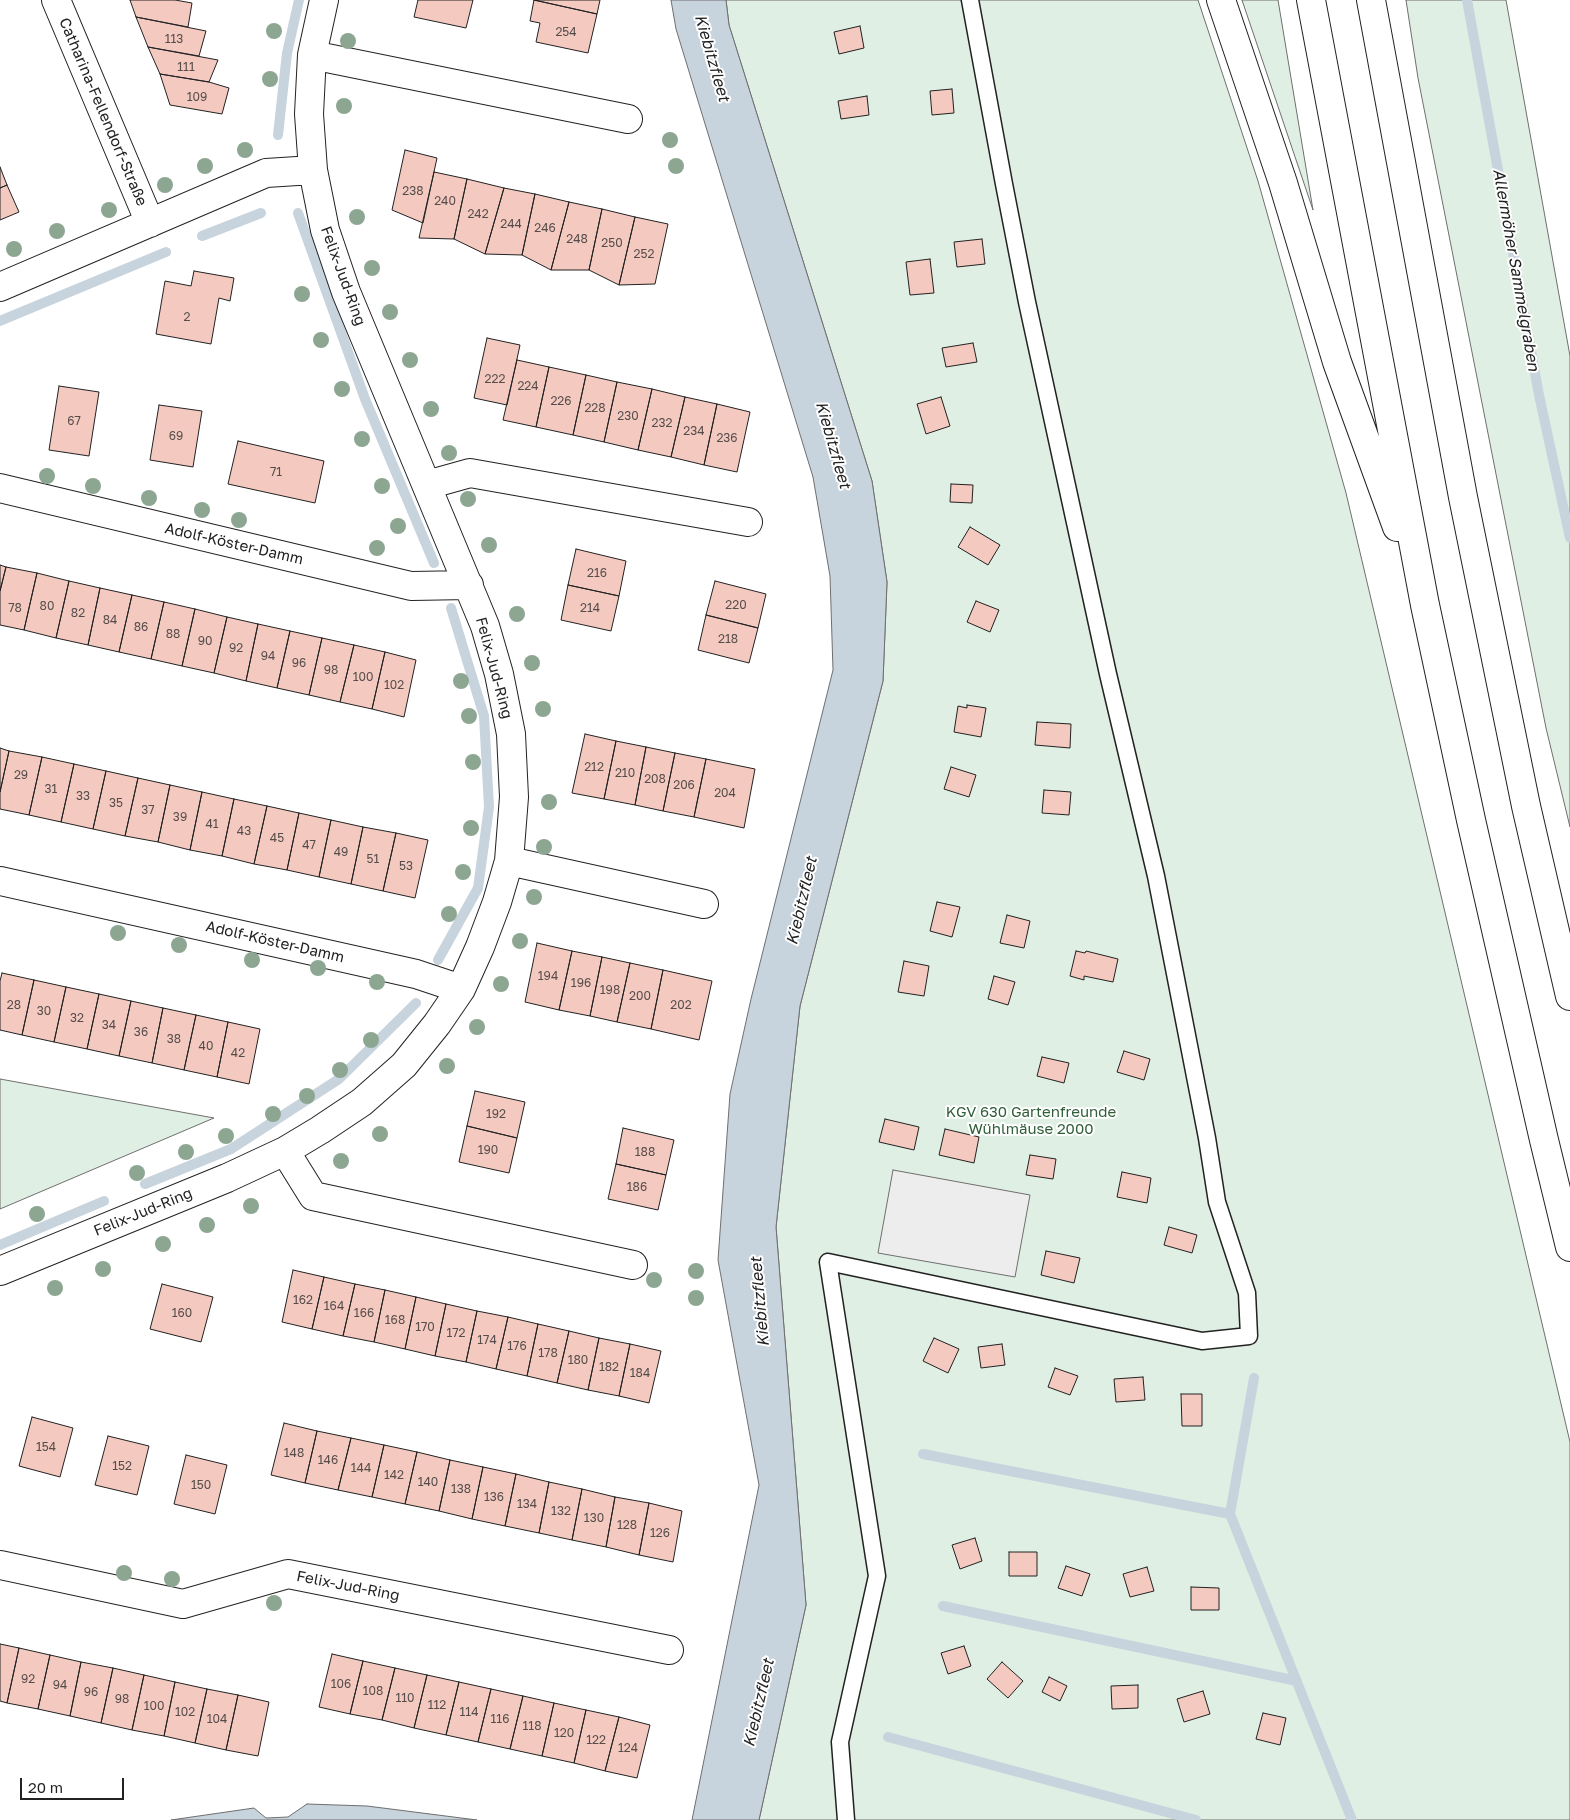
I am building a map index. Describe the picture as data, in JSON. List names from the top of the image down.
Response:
{
  "streets": {
    "main road": ["Catharina-Fellendorf-Straße", "Felix-Jud-Ring", "Adolf-Köster-Damm"]
  },
  "crossings": [
    ["Catharina-Fellendorf-Straße", "Felix-Jud-Ring"],
    ["Felix-Jud-Ring", "Adolf-Köster-Damm"]
  ],
  "water": ["Kiebitzfleet", "Allermöher Sammelgraben"],
  "parks": ["KGV 630 Gartenfreunde Wühlmäuse 2000"],
  "house_numbers": [
    "254",
    "113",
    "111",
    "109",
    "238",
    "240",
    "242",
    "244",
    "246",
    "248",
    "250",
    "252",
    "2",
    "222",
    "224",
    "226",
    "228",
    "230",
    "67",
    "232",
    "234",
    "69",
    "236",
    "71",
    "216",
    "220",
    "80",
    "78",
    "214",
    "82",
    "84",
    "86",
    "88",
    "218",
    "90",
    "92",
    "94",
    "96",
    "98",
    "100",
    "102",
    "212",
    "210",
    "29",
    "208",
    "206",
    "31",
    "204",
    "33",
    "35",
    "37",
    "39",
    "41",
    "43",
    "45",
    "47",
    "49",
    "51",
    "53",
    "194",
    "196",
    "198",
    "200",
    "28",
    "202",
    "30",
    "32",
    "34",
    "36",
    "38",
    "40",
    "42",
    "192",
    "190",
    "188",
    "186",
    "162",
    "164",
    "160",
    "166",
    "168",
    "170",
    "172",
    "174",
    "176",
    "178",
    "180",
    "182",
    "184",
    "154",
    "148",
    "146",
    "152",
    "144",
    "142",
    "140",
    "150",
    "138",
    "136",
    "134",
    "132",
    "130",
    "128",
    "126",
    "92",
    "106",
    "94",
    "108",
    "96",
    "110",
    "98",
    "112",
    "100",
    "102",
    "114",
    "104",
    "116",
    "118",
    "120",
    "122",
    "124"
  ],
  "scale_bar": "20 m"
}
